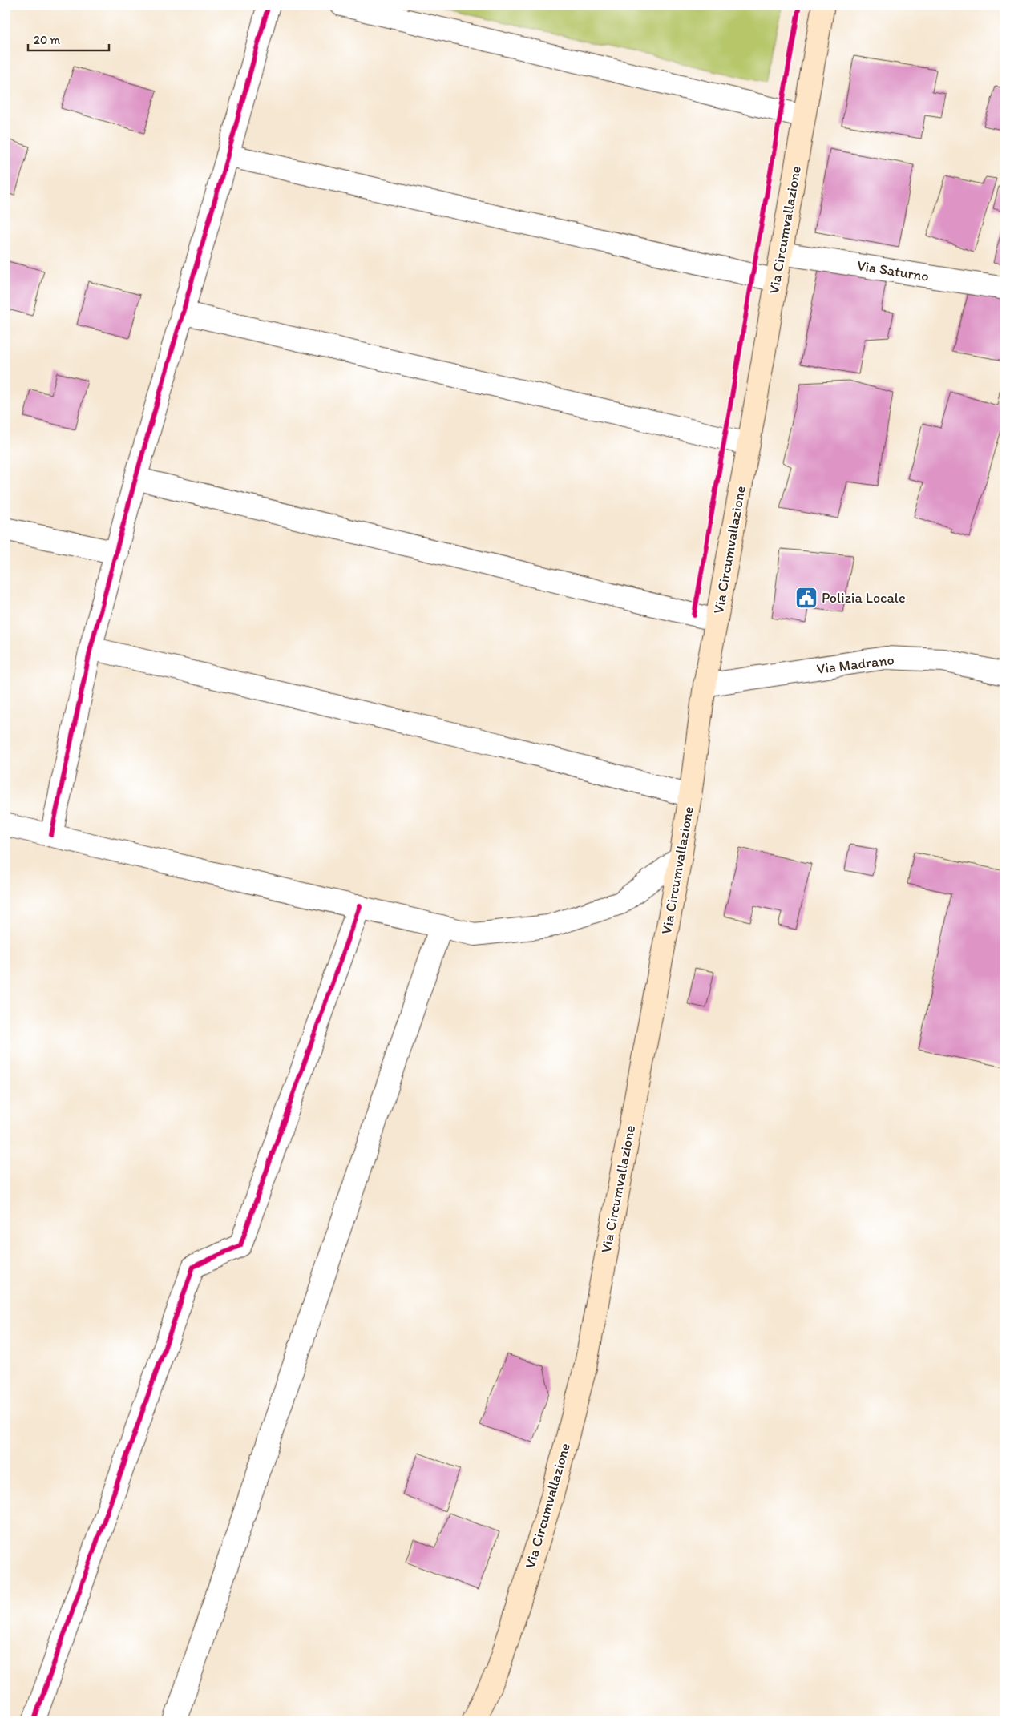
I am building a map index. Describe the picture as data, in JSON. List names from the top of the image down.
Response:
{
  "streets": {
    "main road": ["Via Circumvallazione"],
    "street": ["Via Saturno", "Via Madrano"]
  },
  "crossings": [
    ["Via Circumvallazione", "Via Saturno"],
    ["Via Circumvallazione", "Via Madrano"]
  ],
  "places": {
    "public building": ["Polizia Locale"]
  },
  "scale_bar": "20 m"
}
